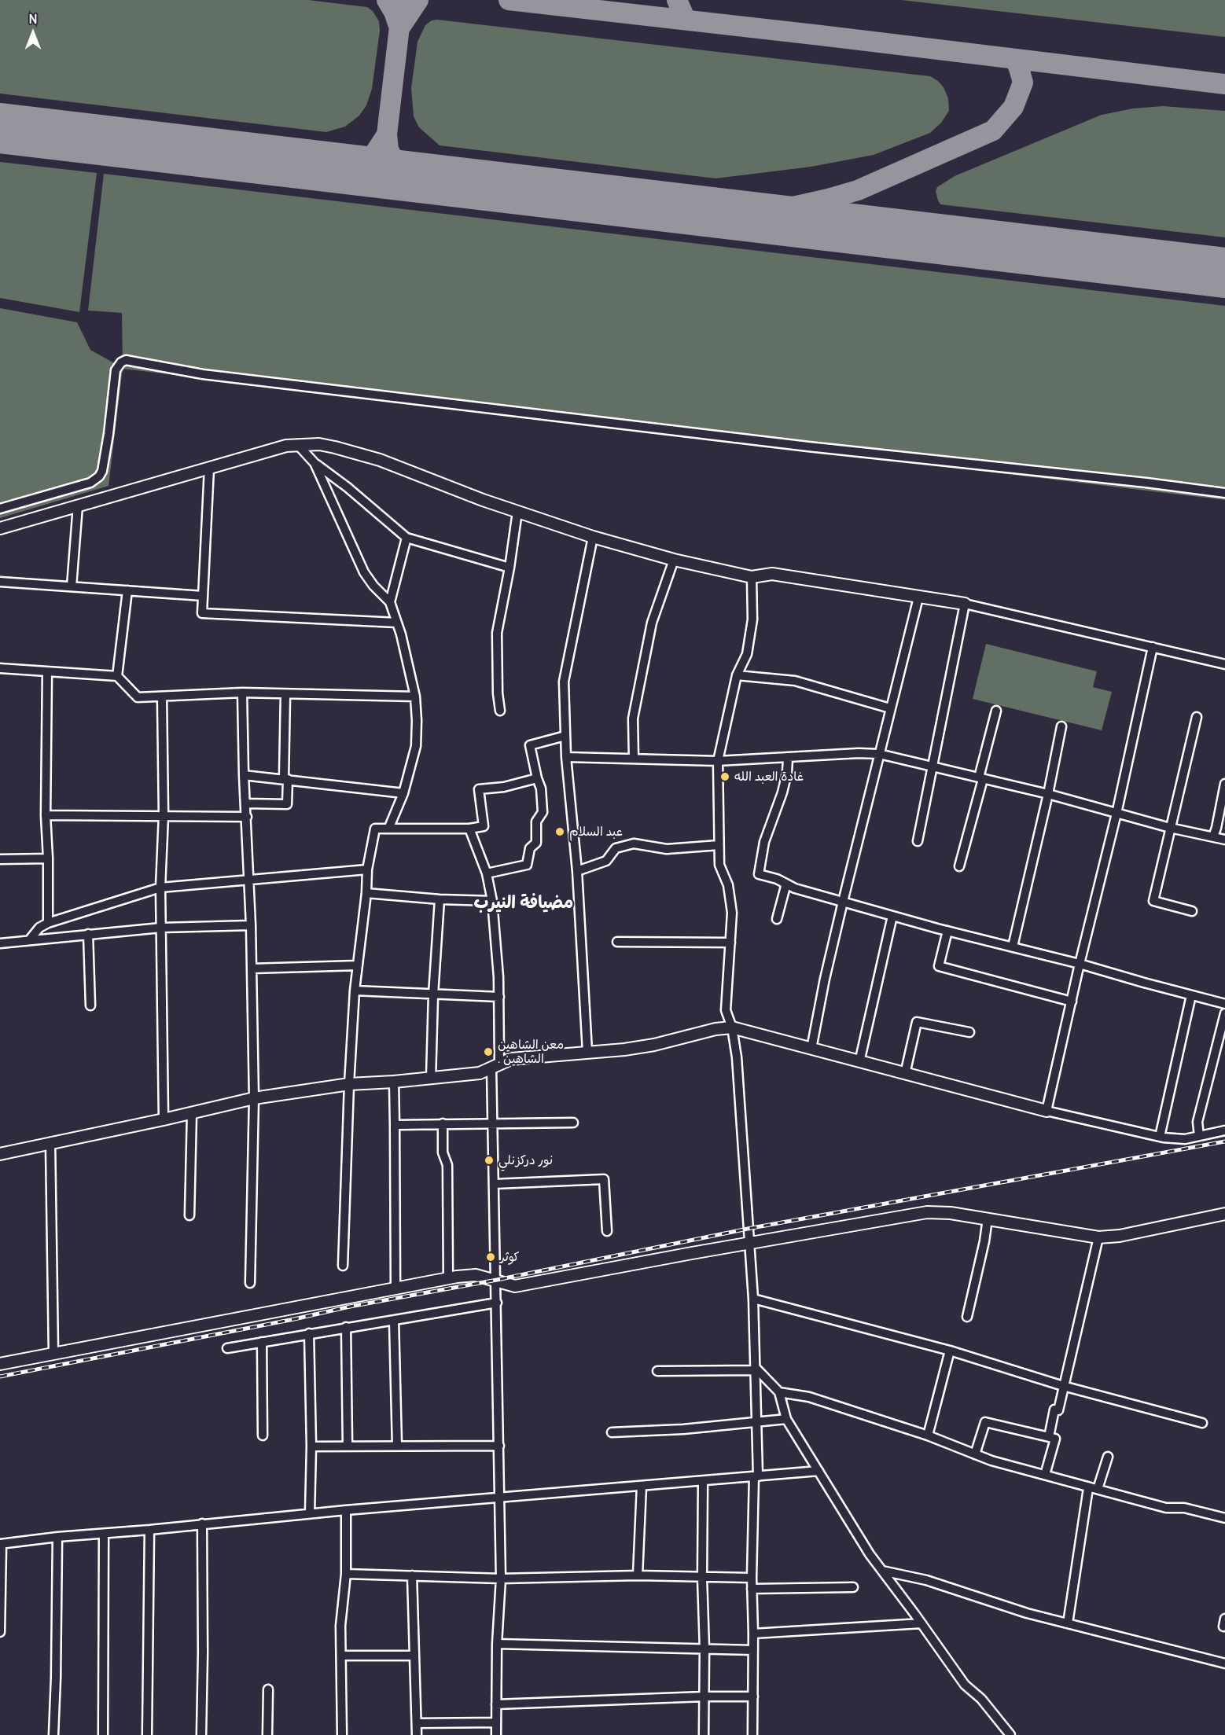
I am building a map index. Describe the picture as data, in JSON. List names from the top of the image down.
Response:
{
  "districts": ["مضيافة النيرب"],
  "places": [
    "غادة العبد الله",
    "عبد السلام",
    "معن الشاهين . الشاهين",
    "نور دركزنلي",
    "كوثر"
  ],
  "north": "top"
}
